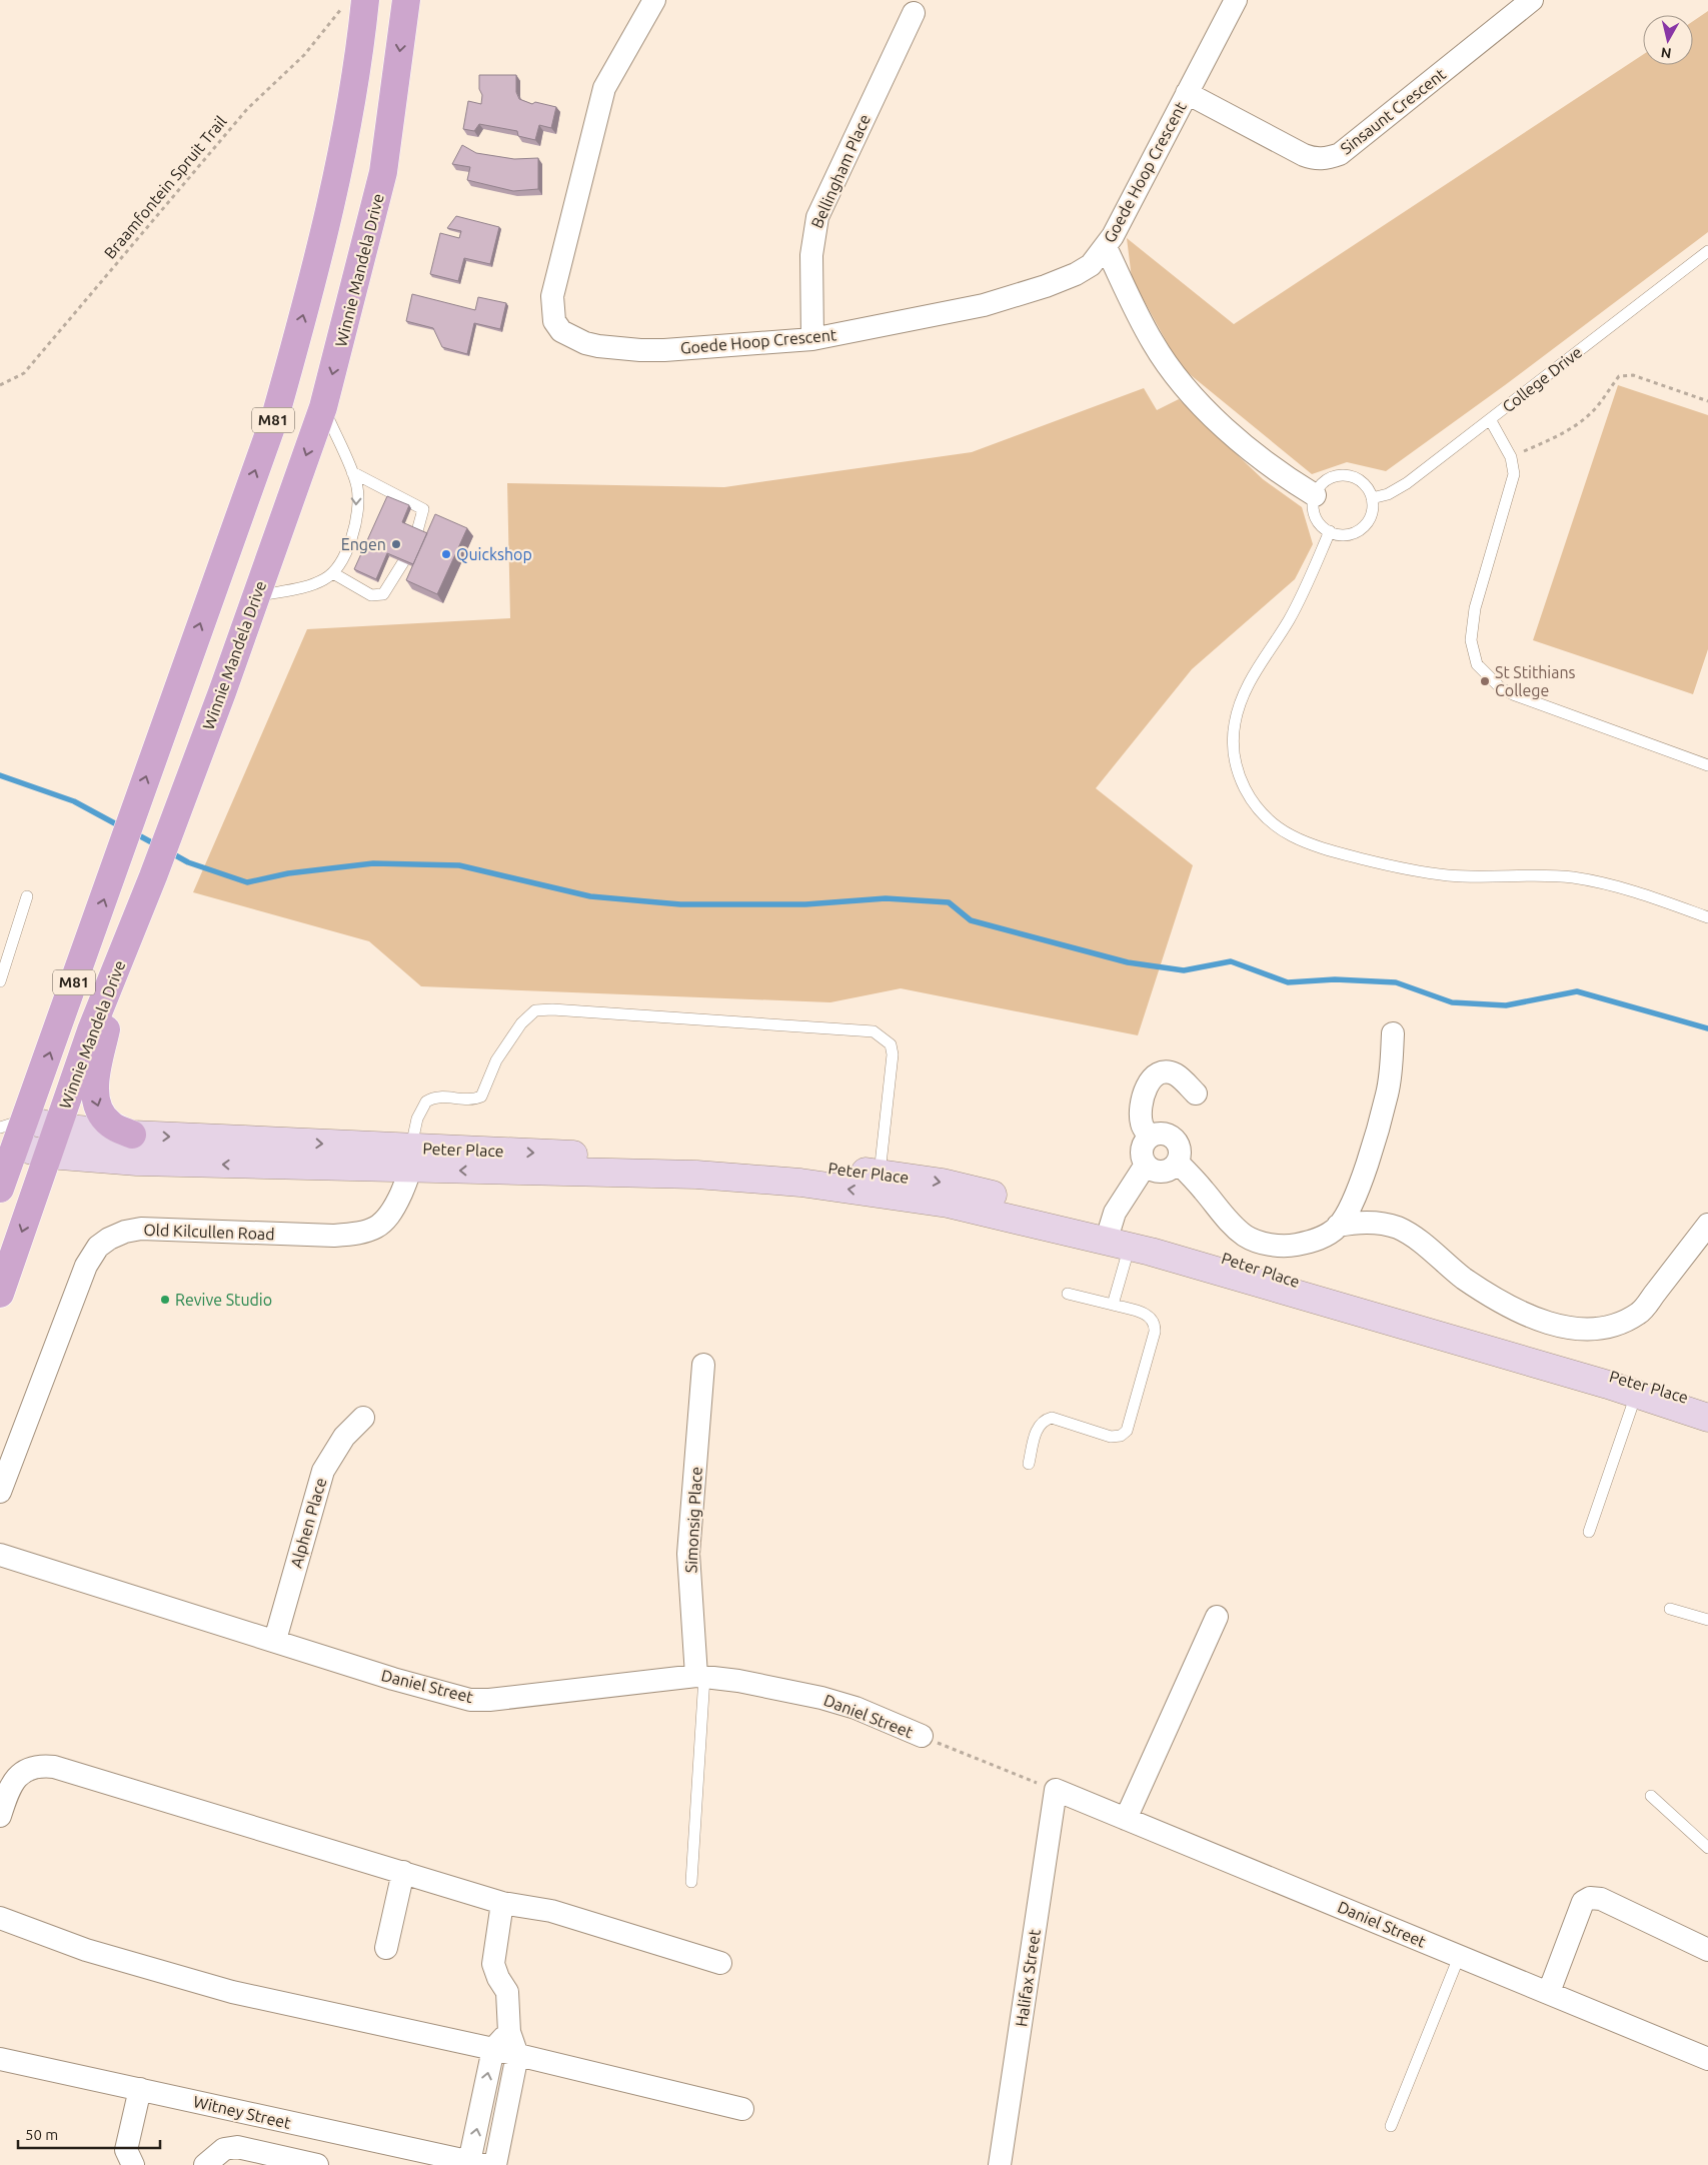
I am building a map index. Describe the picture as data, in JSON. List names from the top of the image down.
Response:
{
  "streets": {
    "main road": ["Winnie Mandela Drive", "M81", "Peter Place"],
    "street": [
      "Sinsaunt Crescent",
      "Bellingham Place",
      "Goede Hoop Crescent",
      "Old Kilcullen Road",
      "Simonsig Place",
      "Alphen Place",
      "Daniel Street",
      "Halifax Street",
      "Witney Street"
    ],
    "lane": ["College Drive"],
    "path": ["Braamfontein Spruit Trail"]
  },
  "crossings": [
    ["Sinsaunt Crescent", "Goede Hoop Crescent"],
    ["Bellingham Place", "Goede Hoop Crescent"],
    ["Braamfontein Spruit Trail", "Winnie Mandela Drive"],
    ["Winnie Mandela Drive", "Peter Place"],
    ["Peter Place", "Old Kilcullen Road"],
    ["Simonsig Place", "Daniel Street"],
    ["Alphen Place", "Daniel Street"],
    ["Daniel Street", "Halifax Street"]
  ],
  "places": [
    "Engen",
    "Quickshop",
    "St Stithians College",
    "Revive Studio"
  ],
  "scale_bar": "50 m",
  "north": "bottom"
}
